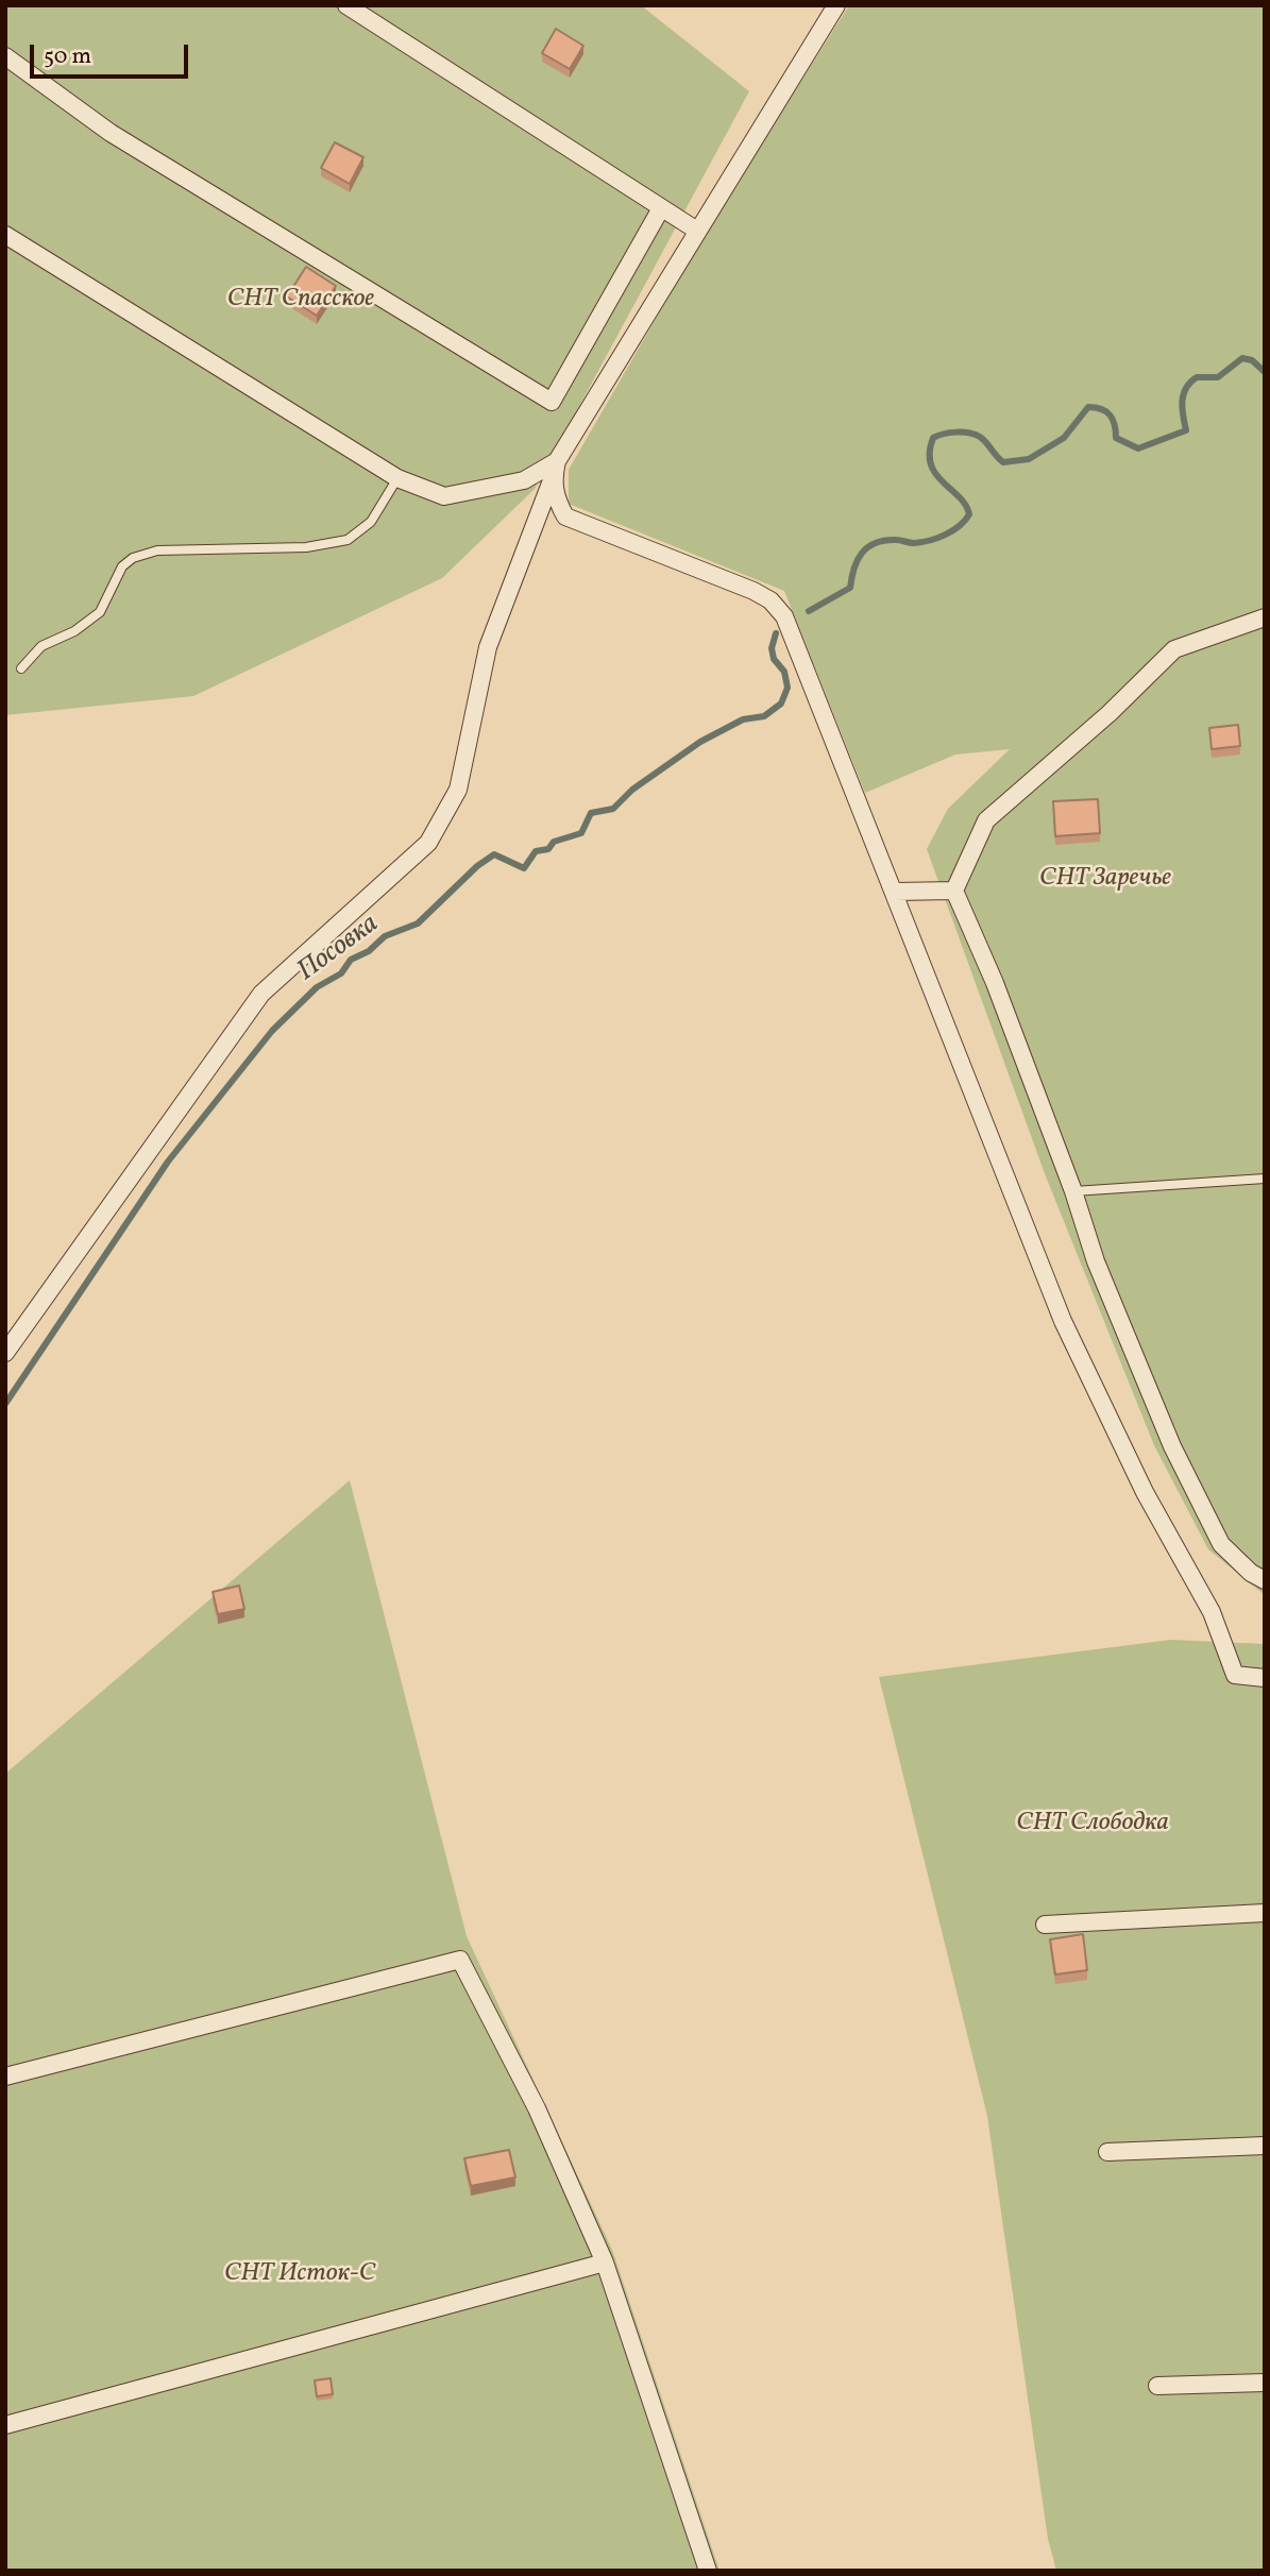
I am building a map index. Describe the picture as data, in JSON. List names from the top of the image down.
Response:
{
  "water": ["Посовка"],
  "parks": [
    "СНТ Спасское",
    "СНТ Заречье",
    "СНТ Слободка",
    "СНТ Исток-С"
  ],
  "scale_bar": "50 m"
}
